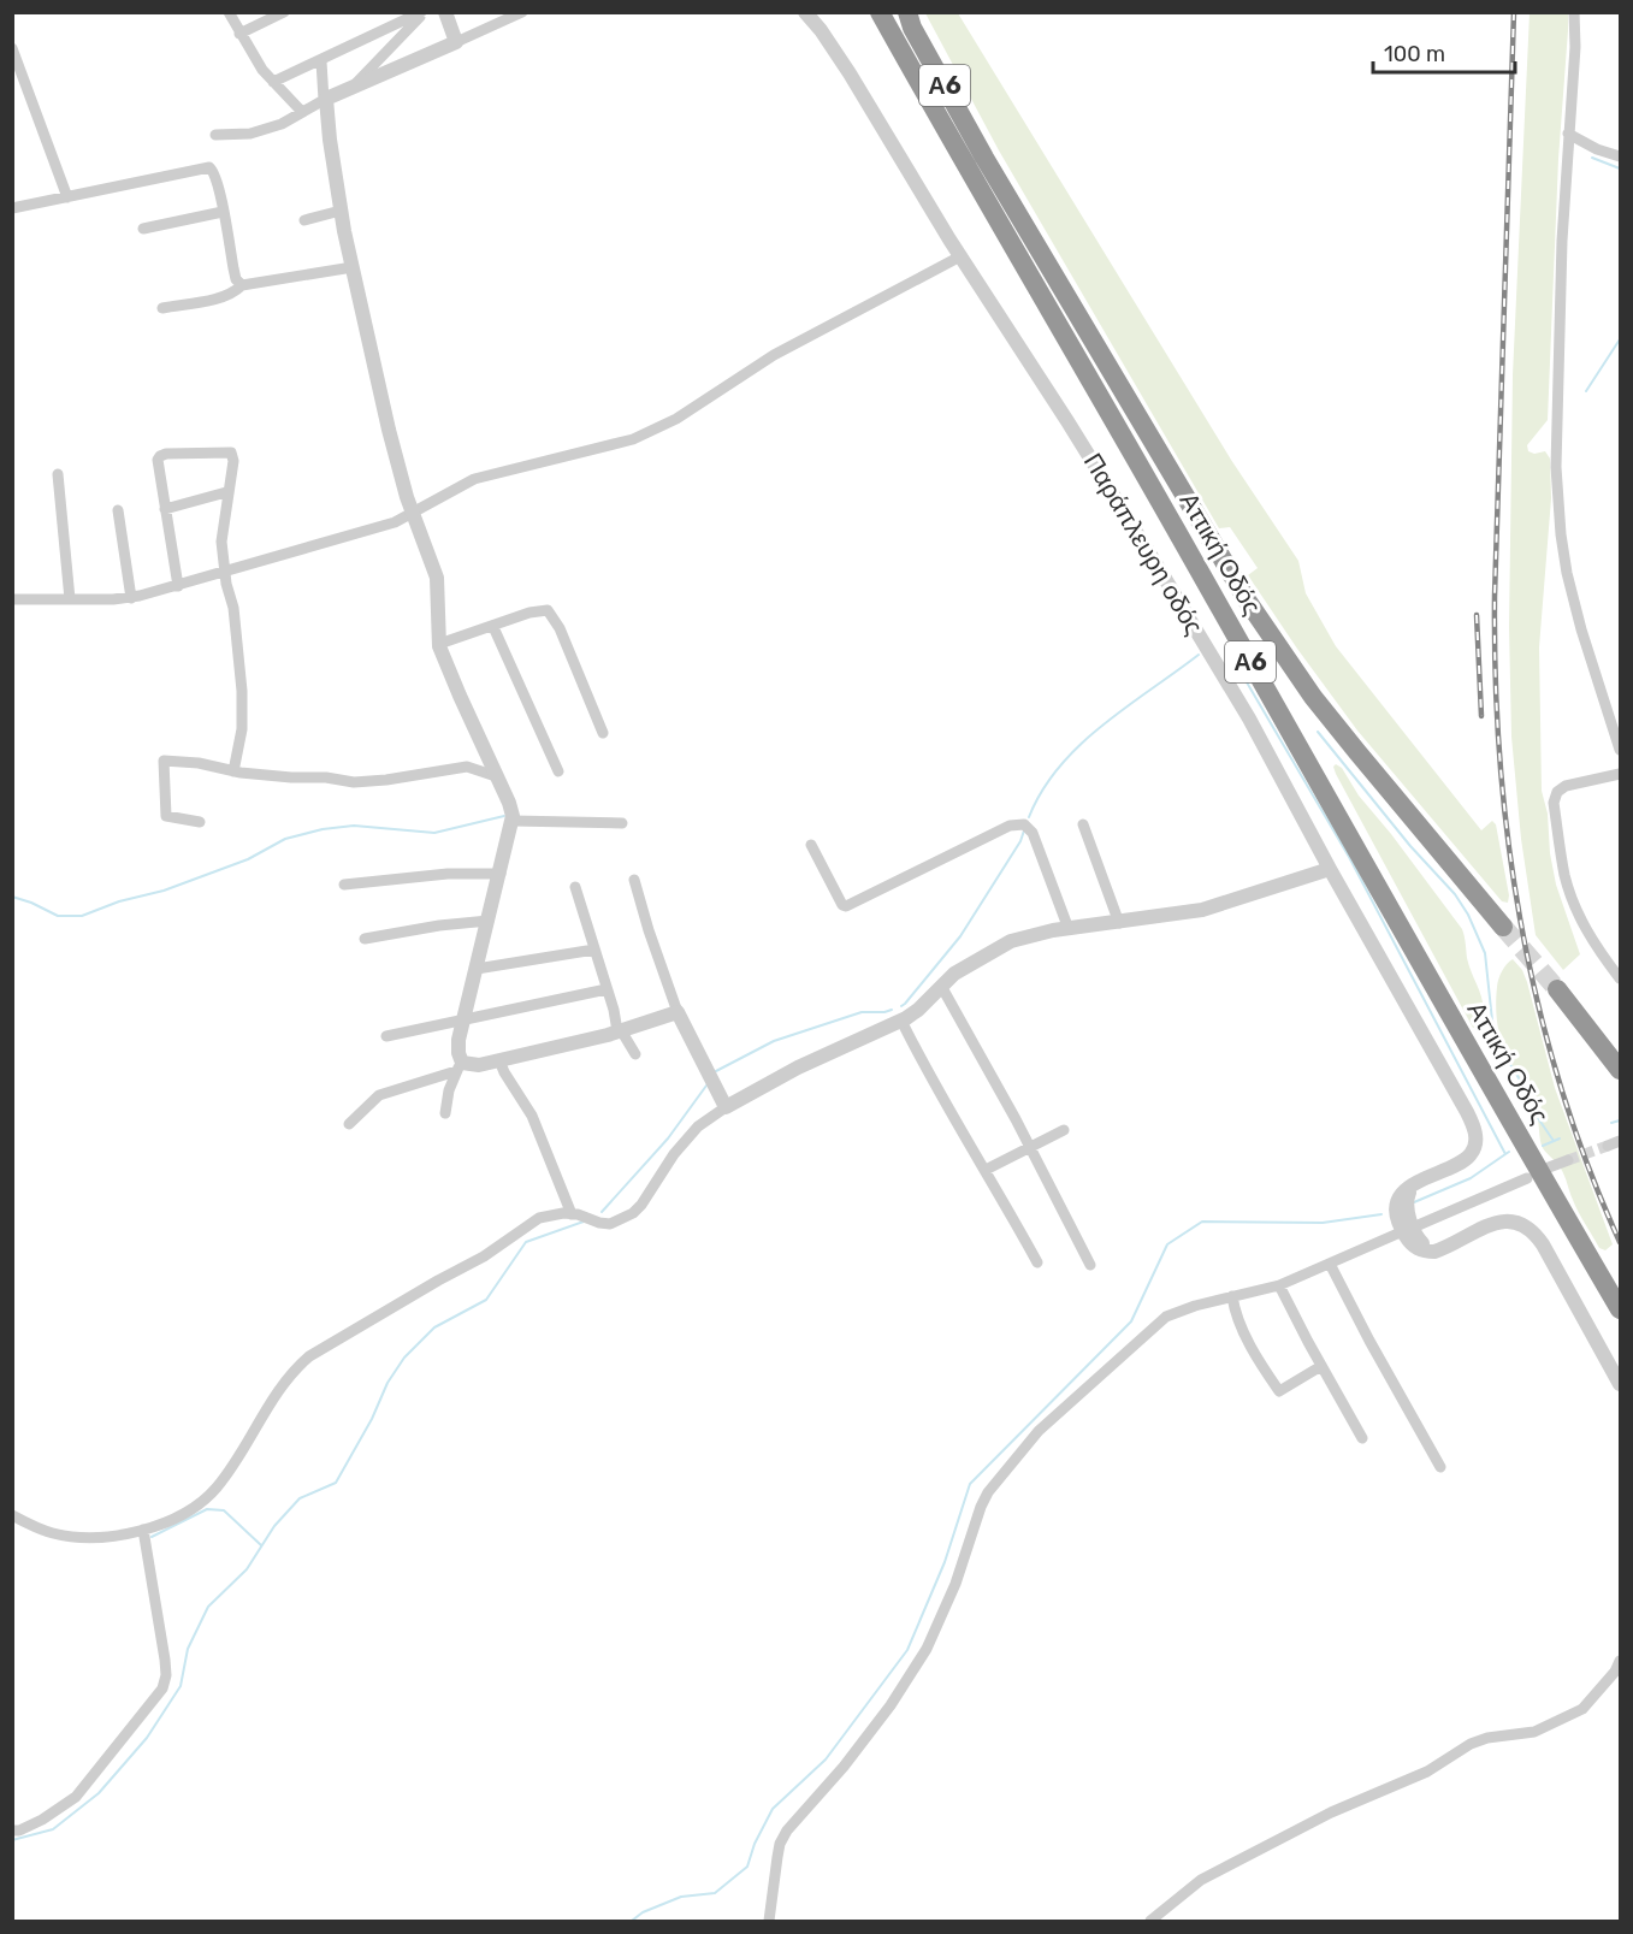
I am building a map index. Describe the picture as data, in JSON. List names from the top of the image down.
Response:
{
  "streets": {
    "highway": ["Α6", "Αττική Οδός"],
    "street": ["Παράπλευρη οδός"]
  },
  "scale_bar": "100 m"
}
